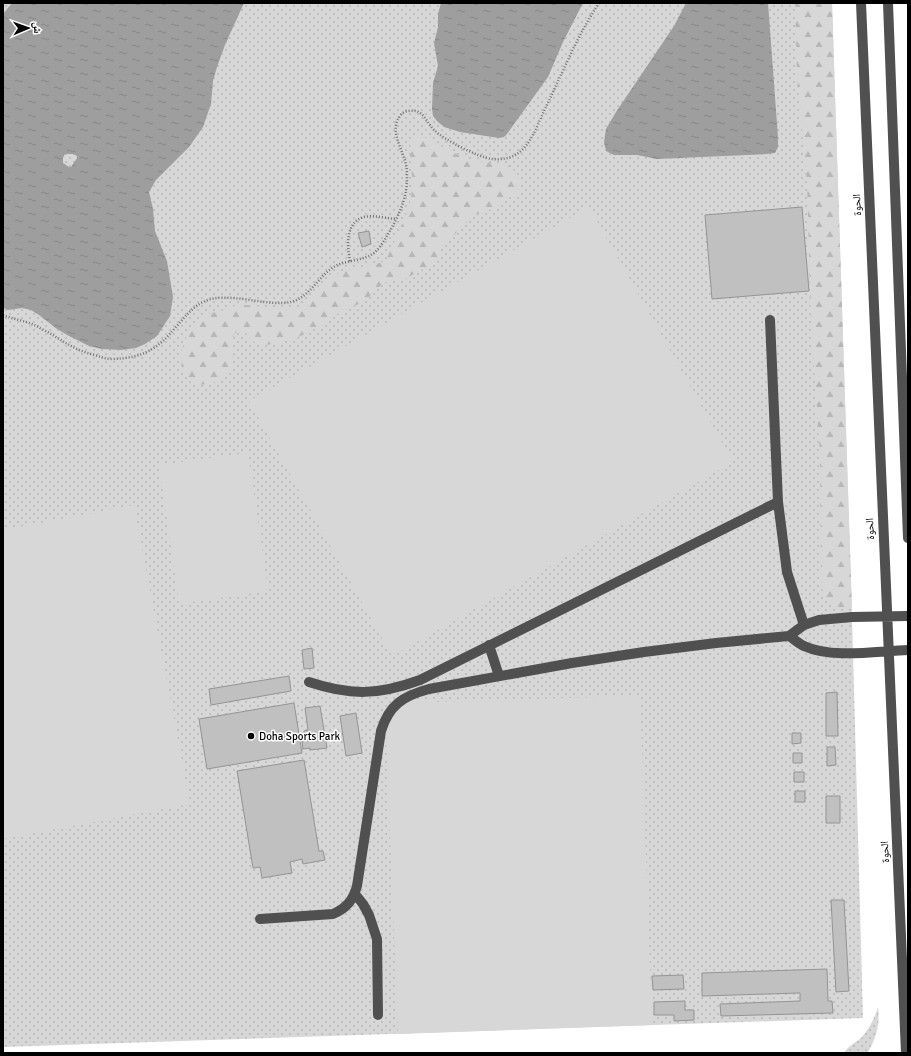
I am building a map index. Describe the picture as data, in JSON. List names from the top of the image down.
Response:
{
  "streets": {
    "street": ["الحوة"]
  },
  "places": ["Doha Sports Park"],
  "north": "right"
}
